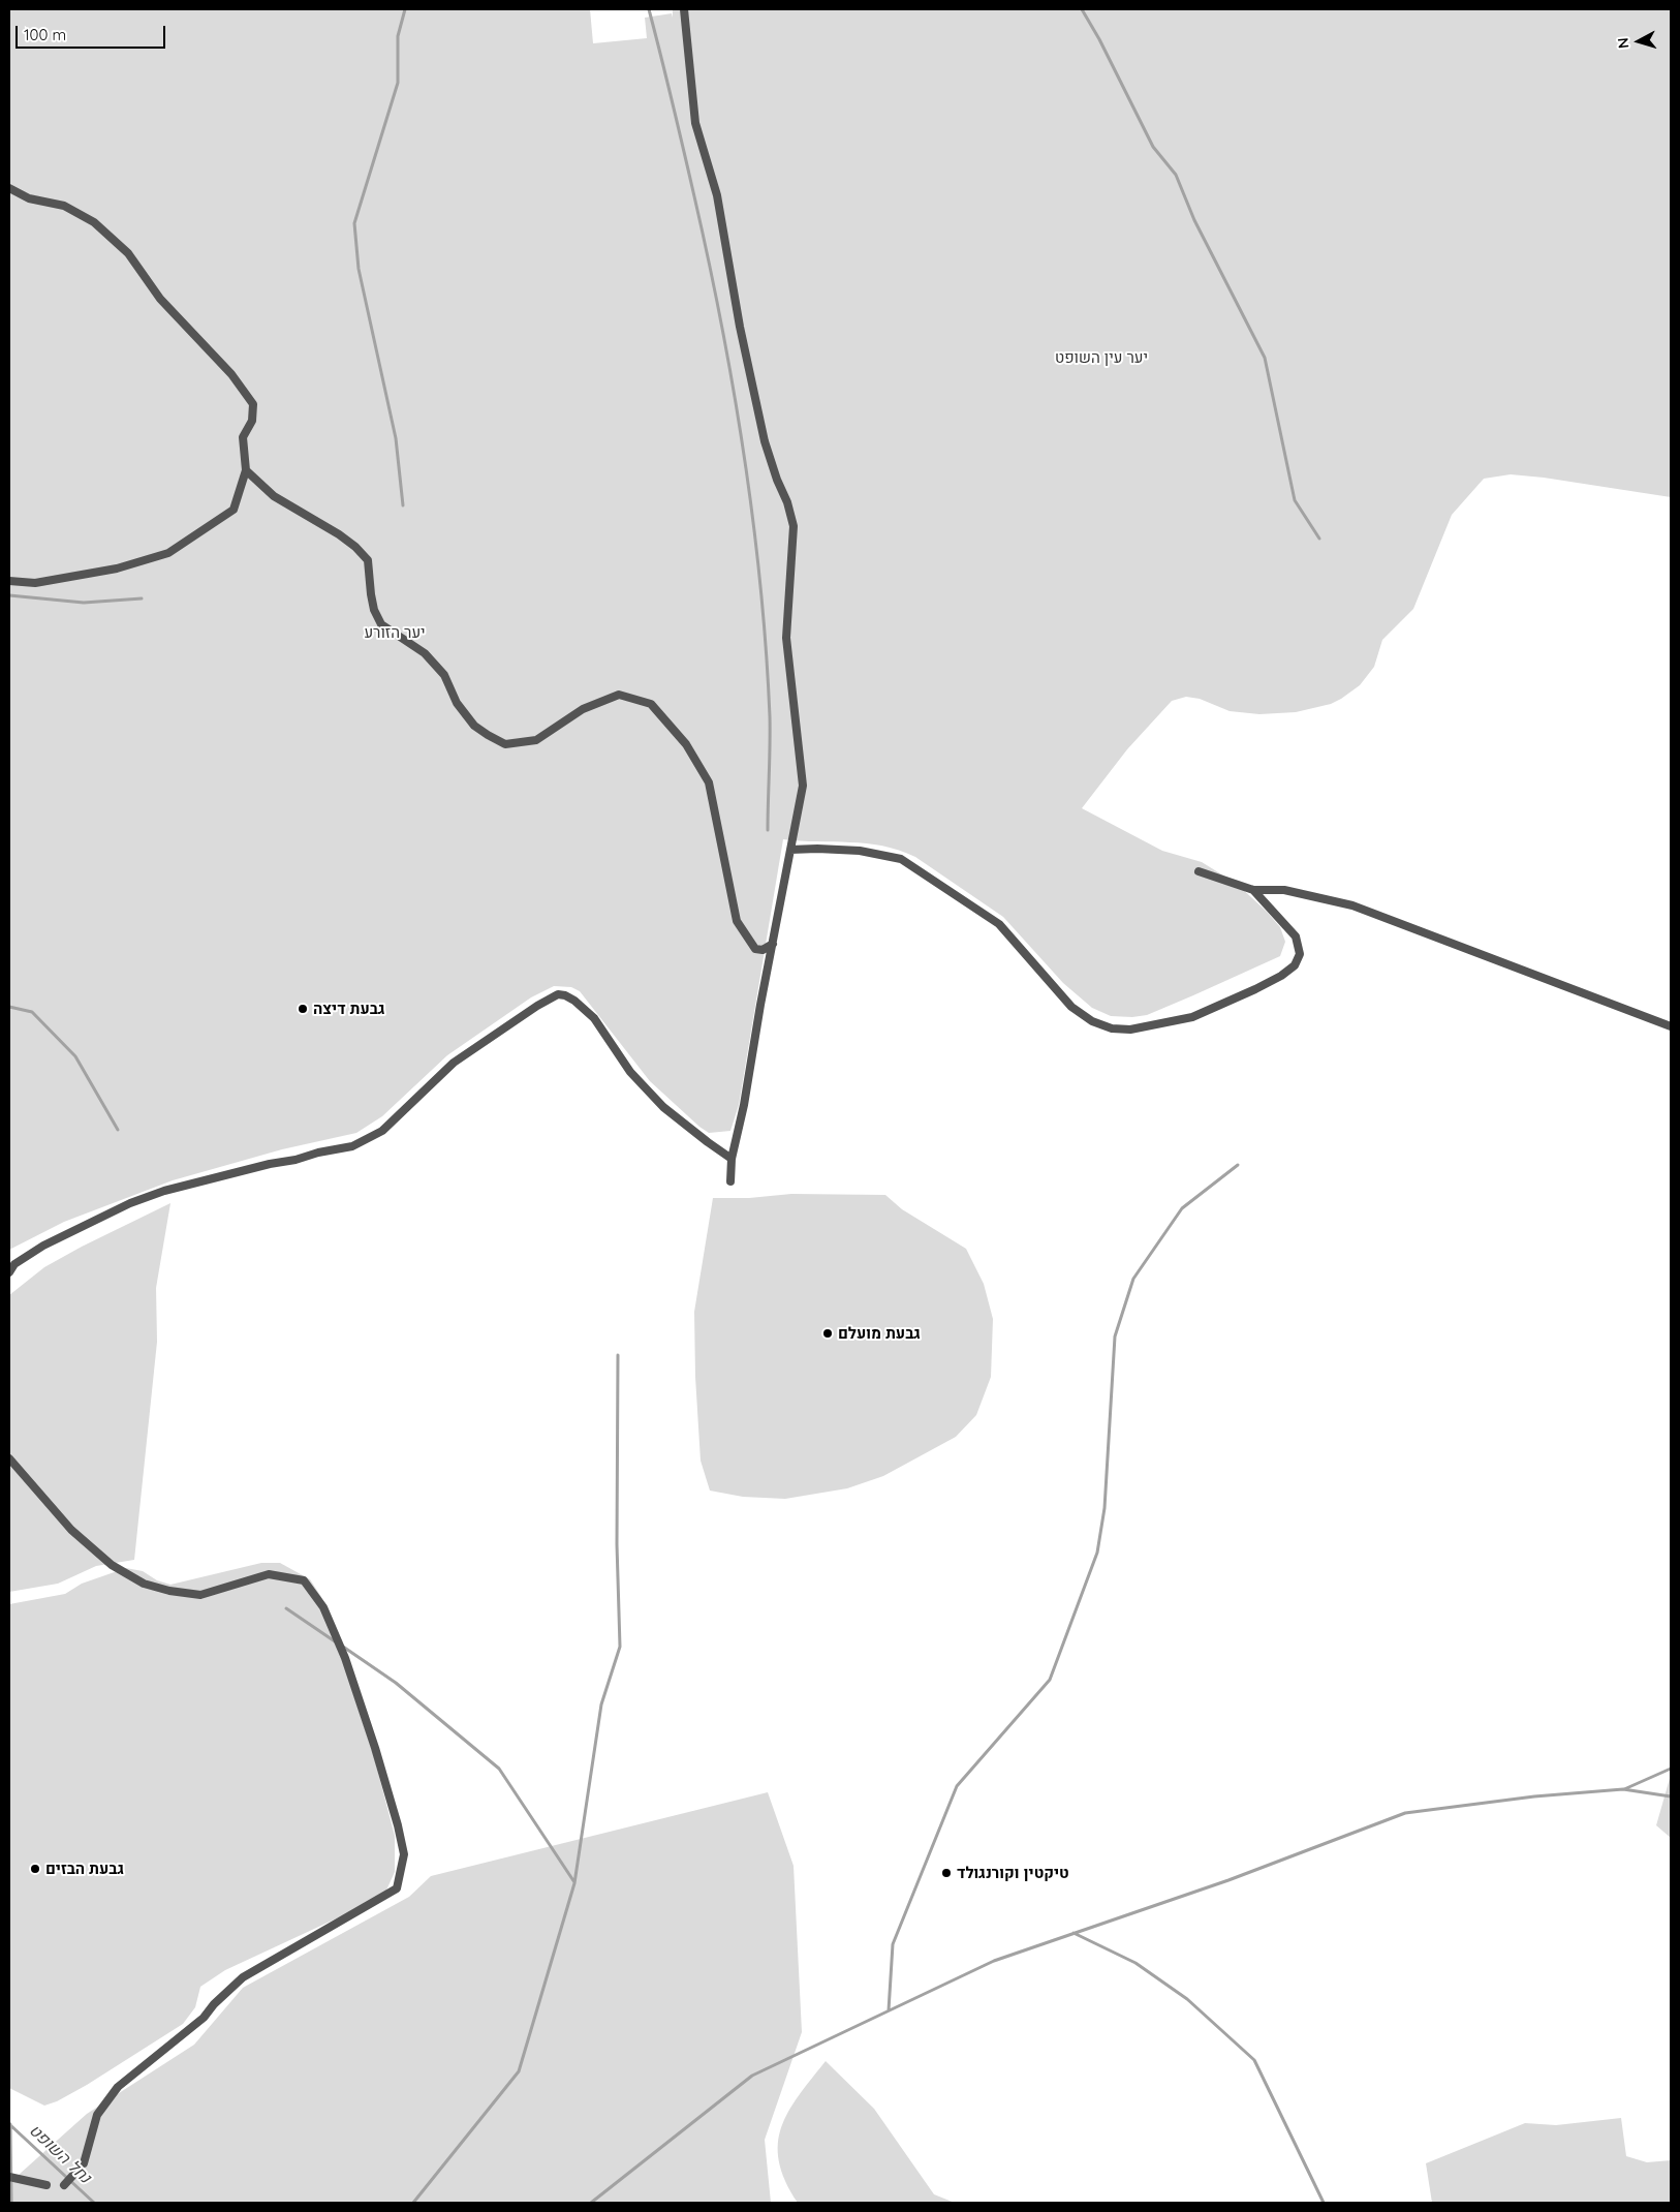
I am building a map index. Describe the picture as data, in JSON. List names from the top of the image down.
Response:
{
  "water": ["נחל השופט"],
  "parks": ["יער עין השופט", "יער הזורע"],
  "places": [
    "גבעת דיצה",
    "גבעת מועלם",
    "גבעת הבזים",
    "טיקטין וקורנגולד"
  ],
  "scale_bar": "100 m",
  "north": "left"
}
